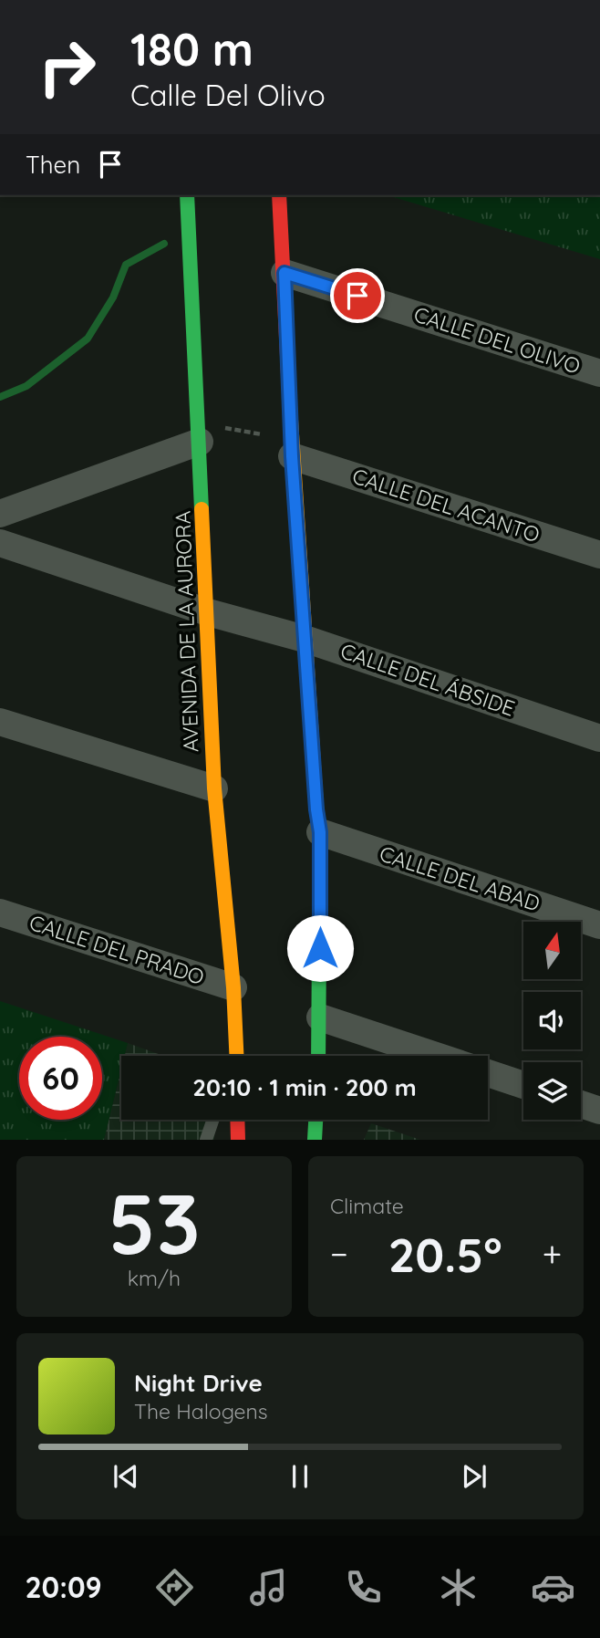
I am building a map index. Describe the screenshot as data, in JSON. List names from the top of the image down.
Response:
{
  "streets": {
    "main road": ["AVENIDA DE LA AURORA"],
    "street": [
      "CALLE DEL OLIVO",
      "CALLE DEL ACANTO",
      "CALLE DEL ÁBSIDE",
      "CALLE DEL ABAD",
      "CALLE DEL PRADO"
    ]
  },
  "crossings": [
    ["AVENIDA DE LA AURORA", "CALLE DEL ÁBSIDE"],
    ["AVENIDA DE LA AURORA", "CALLE DEL PRADO"]
  ],
  "north": "top",
  "page": {
    "turn": ["180 m", "Calle Del Olivo"],
    "then": "Then",
    "limit": "60",
    "trip": "20:10 · 1 min · 200 m",
    "tile": [
      ["53", "km/h"],
      "Climate"
    ],
    "heat": ["−", "20.5°", "+"],
    "song": ["Night Drive", "The Halogens"],
    "tabs": "20:09"
  }
}
